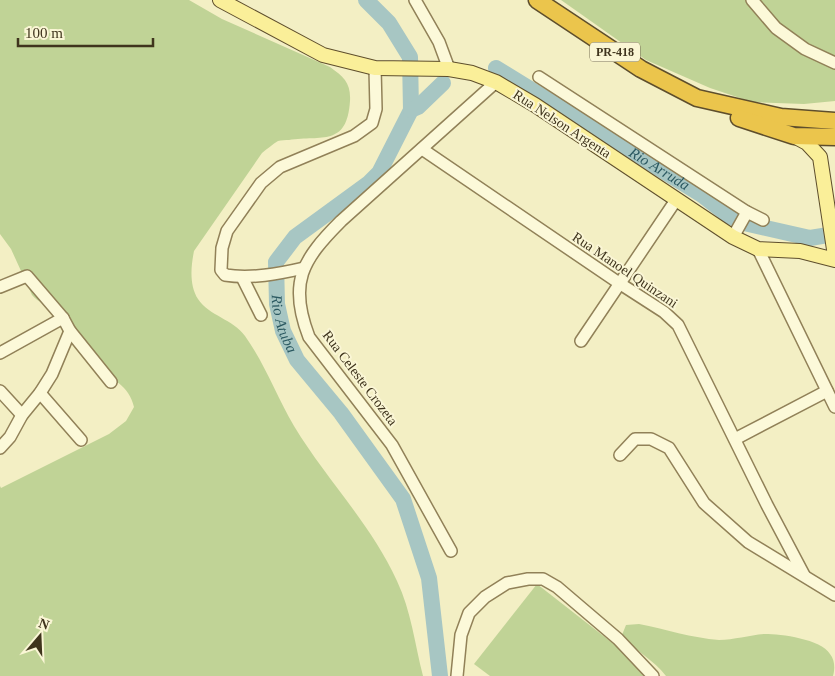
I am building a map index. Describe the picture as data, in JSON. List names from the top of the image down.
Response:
{
  "streets": {
    "highway": ["PR-418"],
    "main road": ["Rua Nelson Argenta"],
    "street": ["Rua Manoel Quinzani", "Rua Celeste Crozeta"]
  },
  "crossings": [
    ["Rua Nelson Argenta", "Rua Celeste Crozeta"],
    ["Rua Manoel Quinzani", "Rua Celeste Crozeta"]
  ],
  "water": ["Rio Arruda", "Rio Atuba"],
  "scale_bar": "100 m",
  "north": "top"
}
